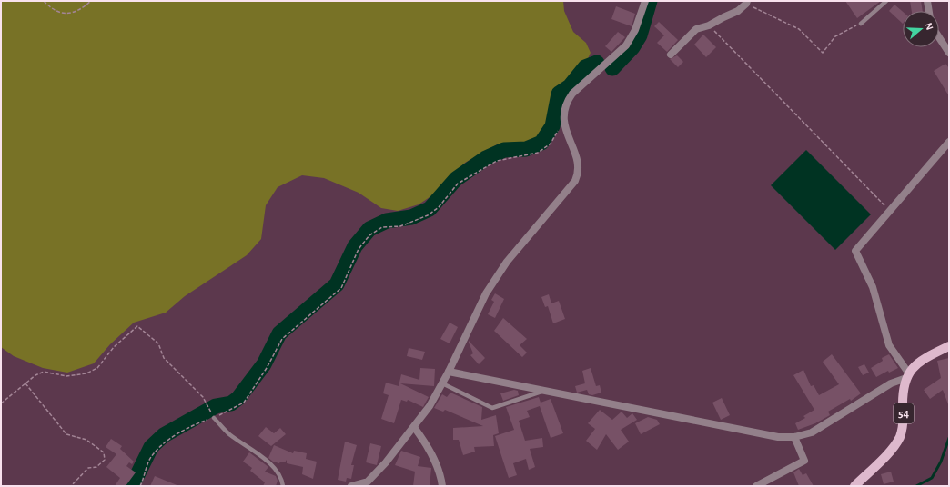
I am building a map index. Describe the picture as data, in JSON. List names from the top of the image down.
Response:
{
  "streets": {
    "main road": ["54"]
  },
  "north": "right"
}
